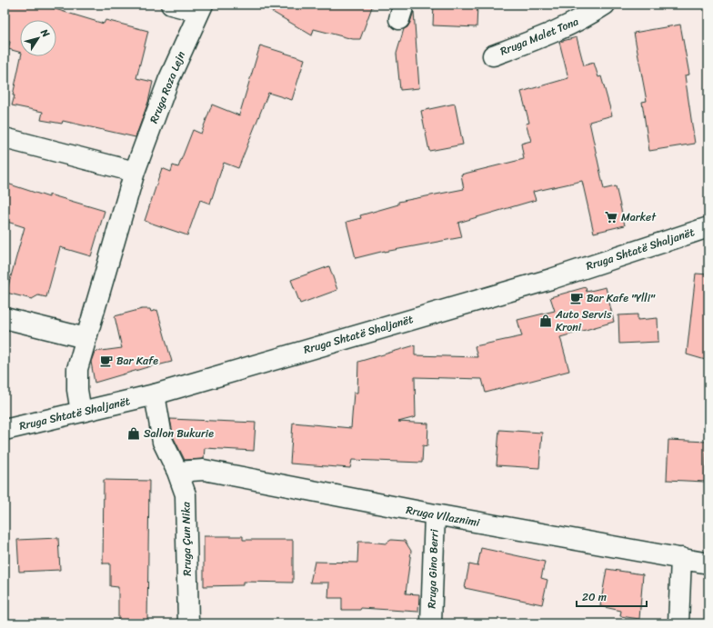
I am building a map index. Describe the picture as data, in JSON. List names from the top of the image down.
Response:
{
  "streets": {
    "street": [
      "Rruga Malet Tona",
      "Rruga Roza Lejn",
      "Rruga Shtatë Shaljanët",
      "Rruga Vllaznimi",
      "Rruga Çun Nika",
      "Rruga Gino Berri"
    ]
  },
  "crossings": [
    ["Rruga Roza Lejn", "Rruga Shtatë Shaljanët"],
    ["Rruga Shtatë Shaljanët", "Rruga Çun Nika"],
    ["Rruga Vllaznimi", "Rruga Çun Nika"],
    ["Rruga Vllaznimi", "Rruga Gino Berri"]
  ],
  "places": {
    "supermarket": ["Market"],
    "cafe": ["Bar Kafe \"Ylli\"", "Bar Kafe"],
    "shop": ["Auto Servis Kroni", "Sallon Bukurie"]
  },
  "scale_bar": "20 m",
  "north": "top right"
}
